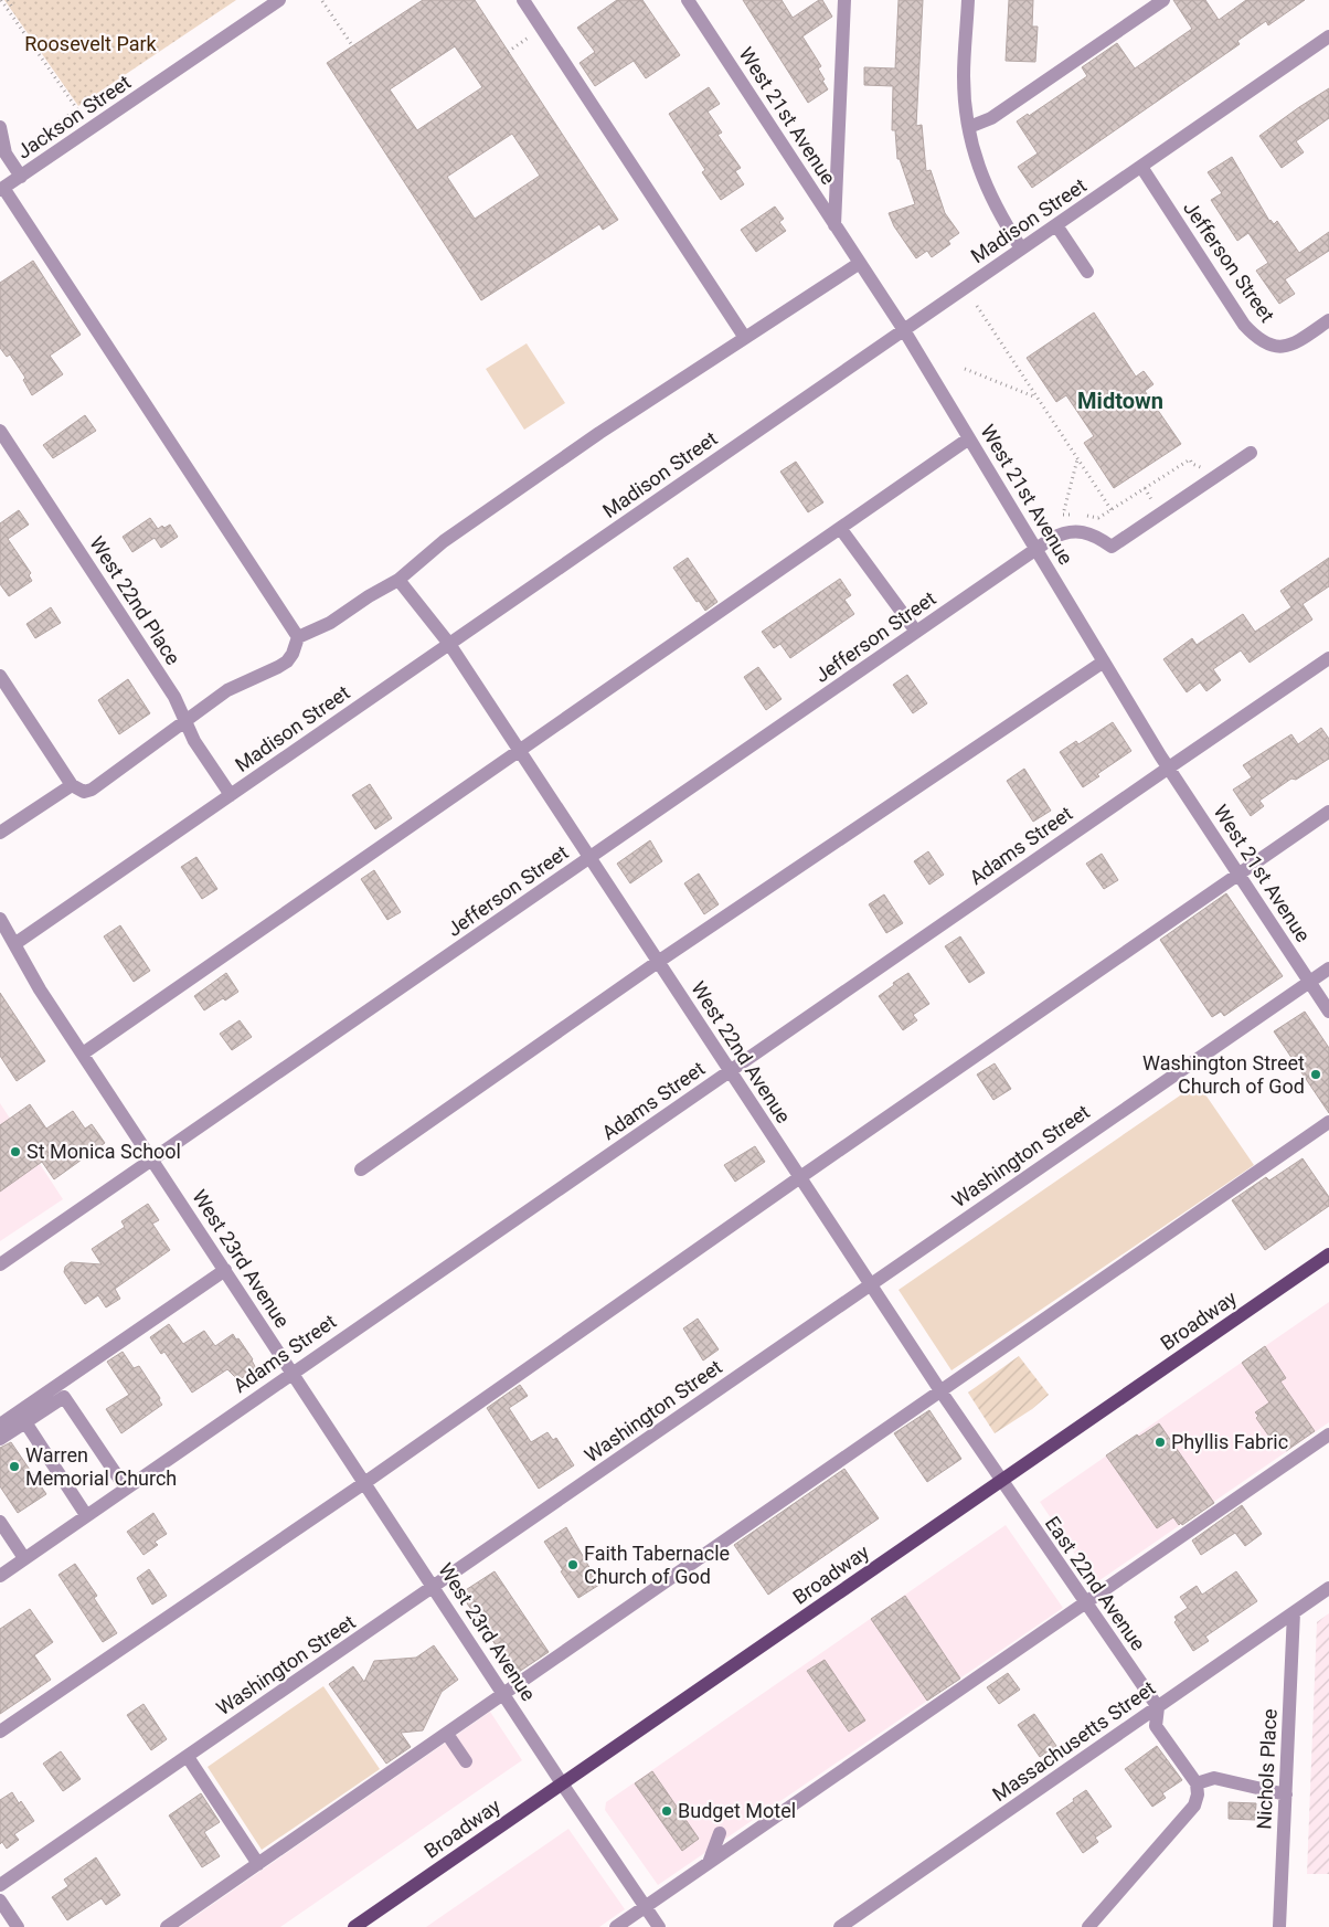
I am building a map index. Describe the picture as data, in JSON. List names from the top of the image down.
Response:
{
  "streets": {
    "main road": ["Broadway"],
    "street": [
      "West 21st Avenue",
      "Jackson Street",
      "Madison Street",
      "Jefferson Street",
      "West 22nd Place",
      "Adams Street",
      "West 22nd Avenue",
      "Washington Street",
      "West 23rd Avenue",
      "East 22nd Avenue",
      "Massachusetts Street",
      "Nichols Place"
    ]
  },
  "crossings": [
    ["West 21st Avenue", "Madison Street"],
    ["West 21st Avenue", "Jefferson Street"],
    ["West 21st Avenue", "Adams Street"],
    ["West 21st Avenue", "Washington Street"],
    ["Madison Street", "Jefferson Street"],
    ["Madison Street", "West 22nd Place"],
    ["Madison Street", "West 22nd Avenue"],
    ["Madison Street", "West 23rd Avenue"],
    ["Jefferson Street", "West 22nd Avenue"],
    ["Jefferson Street", "West 23rd Avenue"],
    ["Adams Street", "West 22nd Avenue"],
    ["Adams Street", "West 23rd Avenue"],
    ["West 22nd Avenue", "Washington Street"],
    ["West 22nd Avenue", "Broadway"],
    ["West 22nd Avenue", "East 22nd Avenue"],
    ["Washington Street", "West 23rd Avenue"],
    ["West 23rd Avenue", "Broadway"],
    ["Broadway", "East 22nd Avenue"],
    ["East 22nd Avenue", "Massachusetts Street"],
    ["Massachusetts Street", "Nichols Place"]
  ],
  "districts": ["Midtown"],
  "parks": ["Roosevelt Park"],
  "places": [
    "Washington Street Church of God",
    "St Monica School",
    "Phyllis Fabric",
    "Warren Memorial Church",
    "Faith Tabernacle Church of God",
    "Budget Motel"
  ]
}
